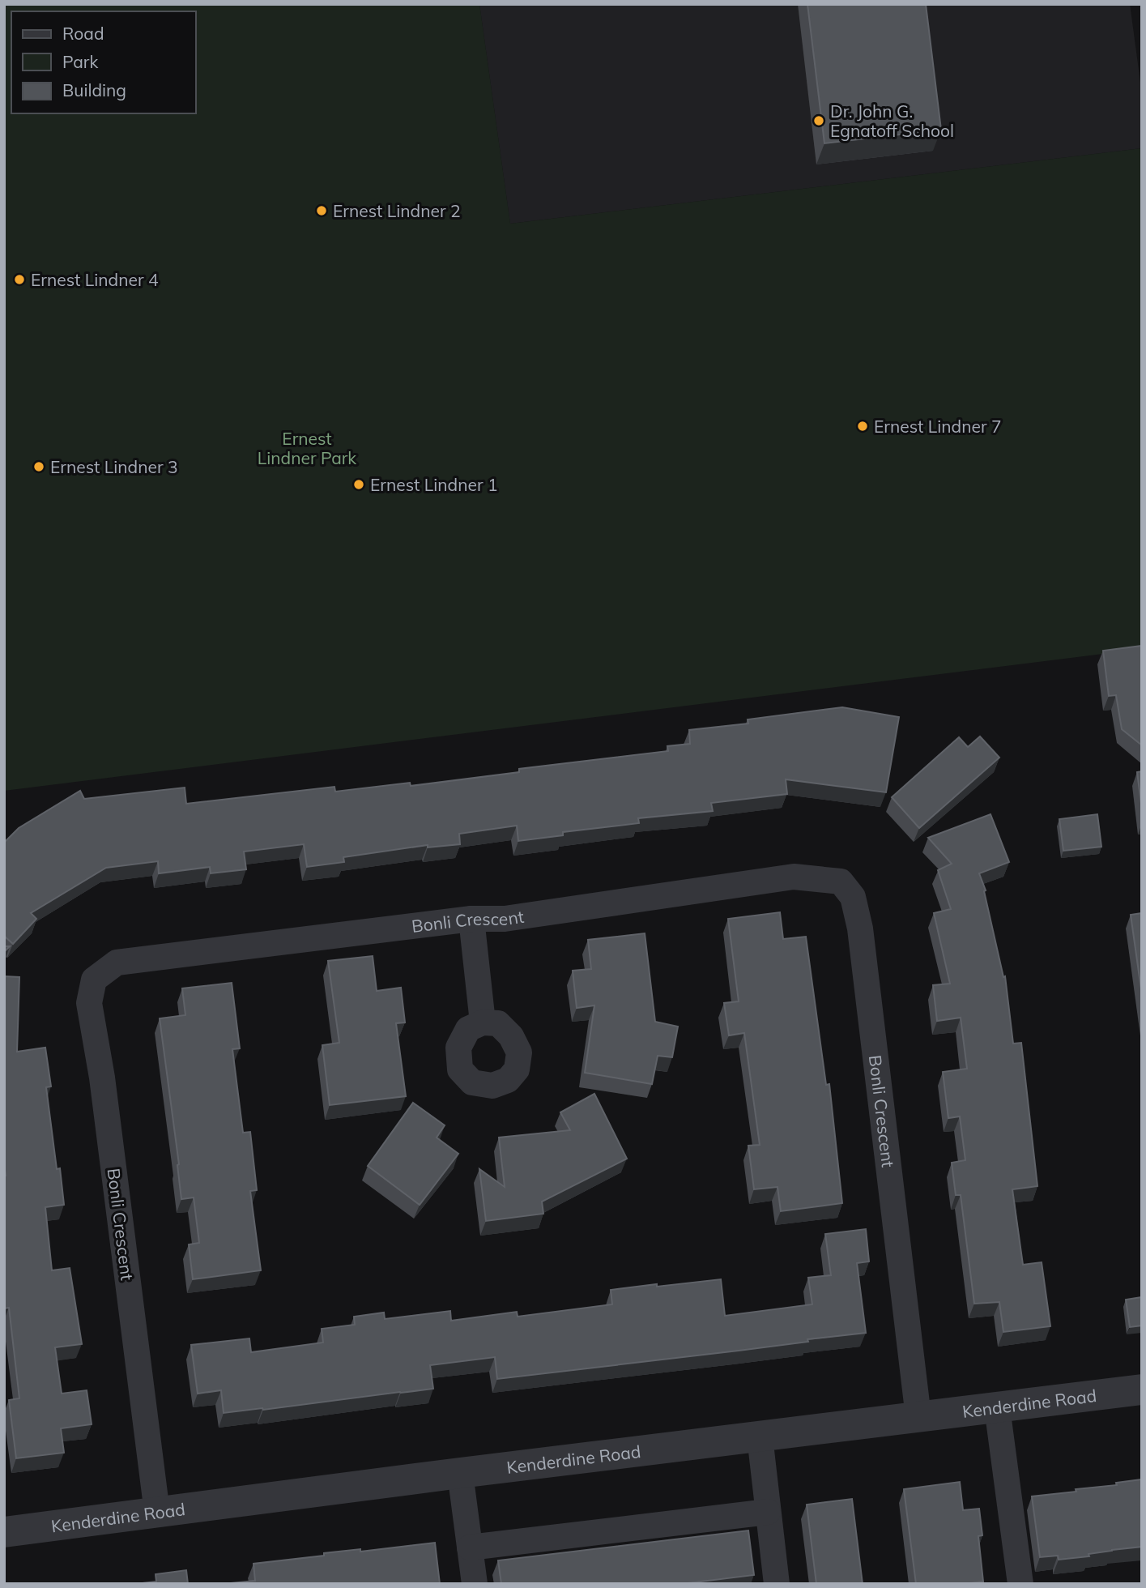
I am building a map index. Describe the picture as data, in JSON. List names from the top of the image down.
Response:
{
  "streets": {
    "street": ["Bonli Crescent", "Kenderdine Road"]
  },
  "crossings": [
    ["Bonli Crescent", "Kenderdine Road"]
  ],
  "parks": ["Ernest Lindner Park"],
  "places": [
    "Dr. John G. Egnatoff School",
    "Ernest Lindner 2",
    "Ernest Lindner 4",
    "Ernest Lindner 7",
    "Ernest Lindner 3",
    "Ernest Lindner 1"
  ],
  "legend": ["Road", "Park", "Building"]
}
